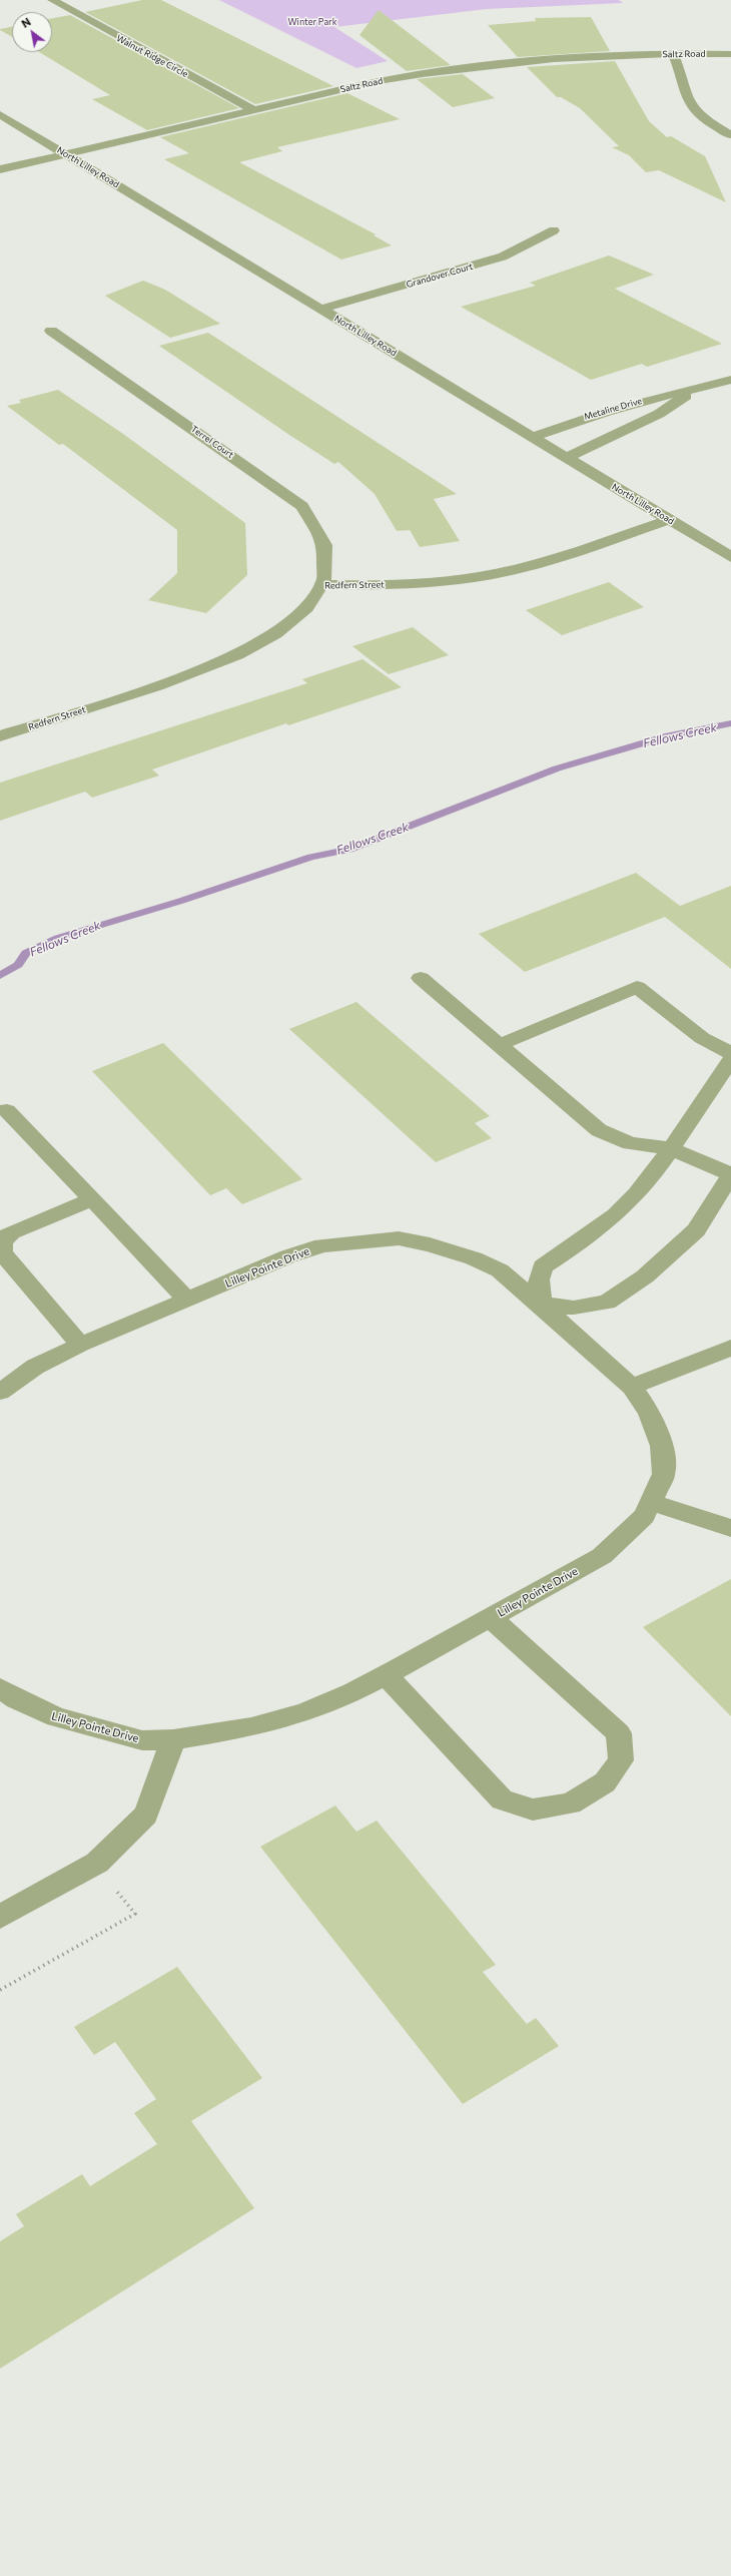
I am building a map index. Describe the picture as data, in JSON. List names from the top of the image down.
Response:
{
  "streets": {
    "street": [
      "Saltz Road",
      "Walnut Ridge Circle",
      "North Lilley Road",
      "Grandover Court",
      "Metaline Drive",
      "Terrel Court",
      "Redfern Street",
      "Lilley Pointe Drive"
    ]
  },
  "crossings": [
    ["Saltz Road", "Walnut Ridge Circle"],
    ["Saltz Road", "North Lilley Road"],
    ["North Lilley Road", "Grandover Court"],
    ["North Lilley Road", "Metaline Drive"],
    ["North Lilley Road", "Redfern Street"],
    ["Terrel Court", "Redfern Street"]
  ],
  "water": ["Fellows Creek"],
  "parks": ["Winter Park"],
  "north": "top left"
}
